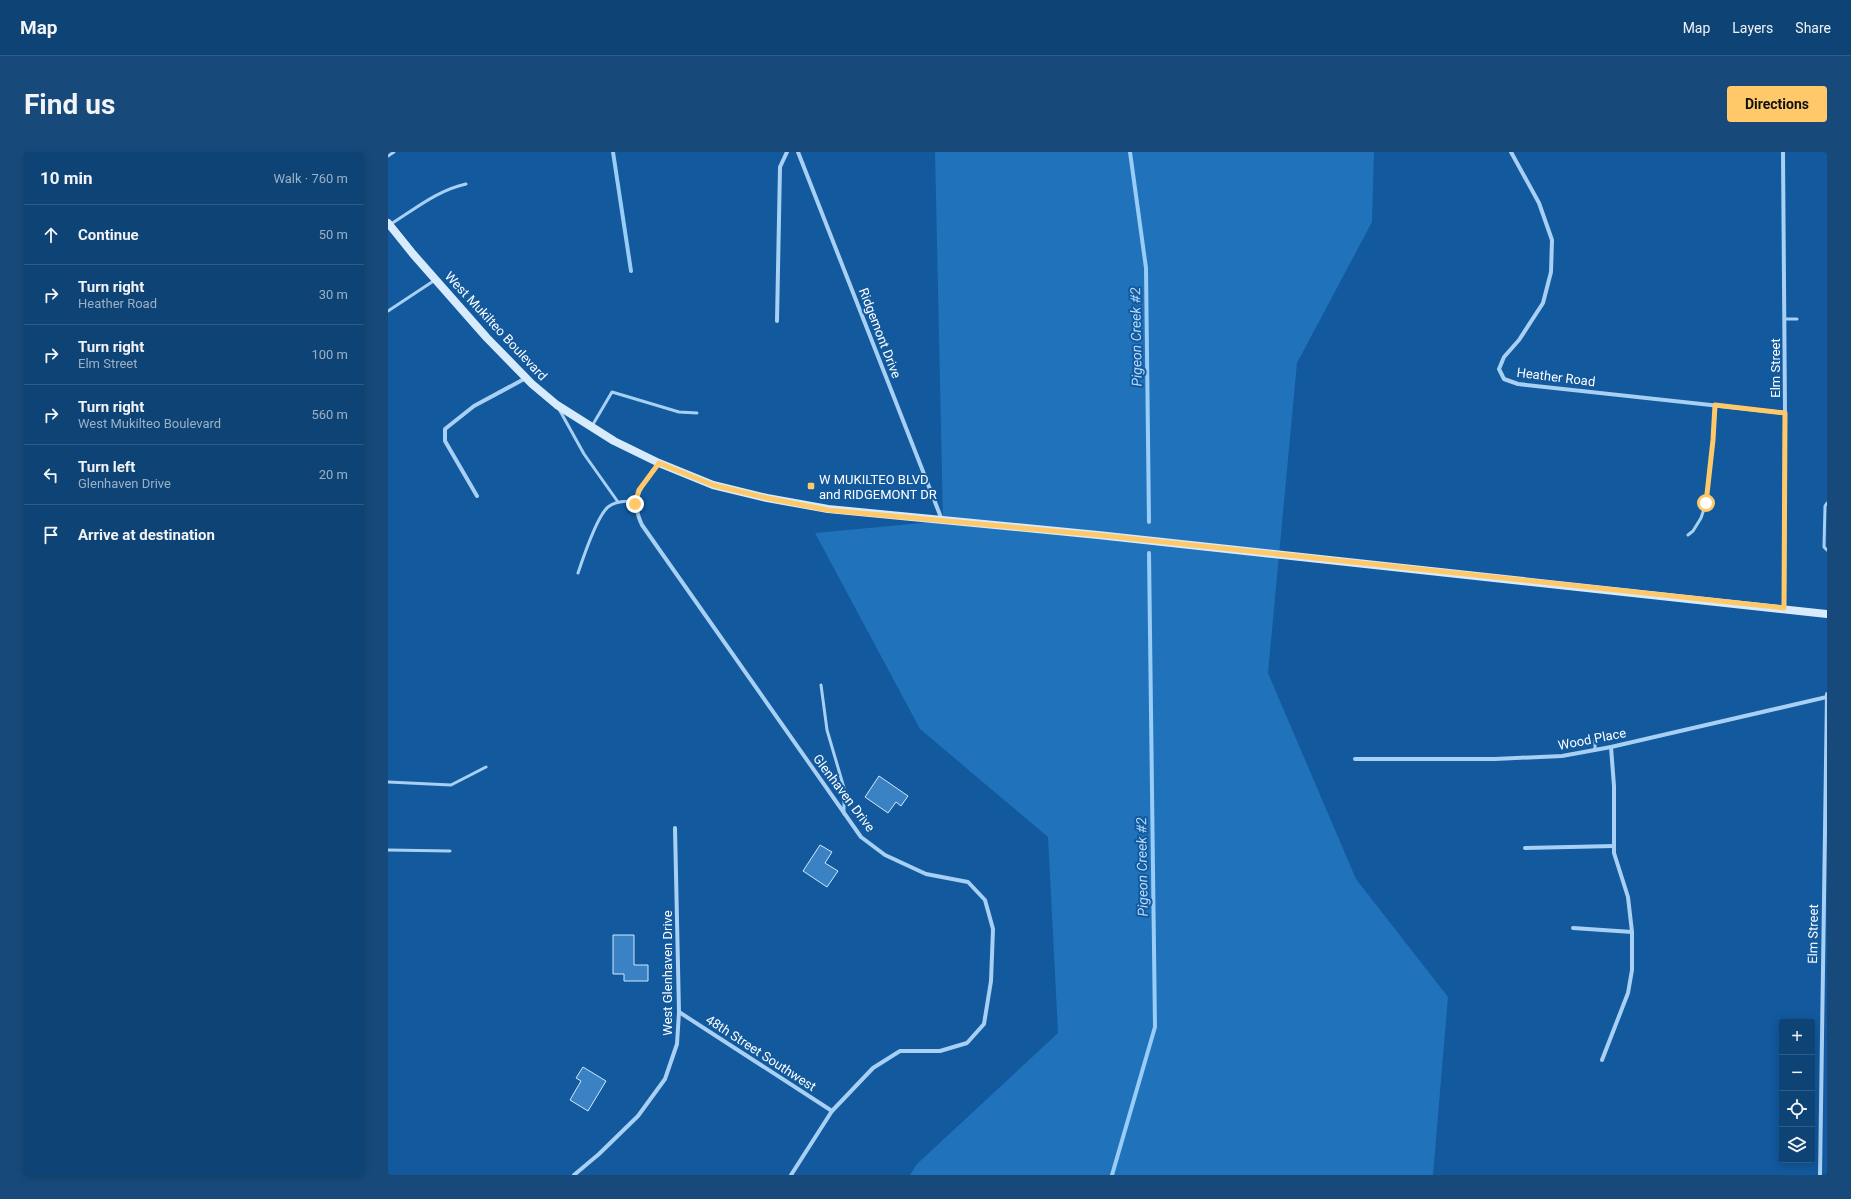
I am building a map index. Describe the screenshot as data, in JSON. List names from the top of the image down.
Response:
{
  "streets": {
    "main road": ["West Mukilteo Boulevard"],
    "street": [
      "Ridgemont Drive",
      "Elm Street",
      "Heather Road",
      "Wood Place",
      "Glenhaven Drive",
      "West Glenhaven Drive",
      "48th Street Southwest"
    ]
  },
  "crossings": [
    ["West Mukilteo Boulevard", "Ridgemont Drive"],
    ["West Mukilteo Boulevard", "Elm Street"],
    ["Elm Street", "Heather Road"],
    ["Elm Street", "Wood Place"],
    ["Glenhaven Drive", "48th Street Southwest"],
    ["West Glenhaven Drive", "48th Street Southwest"]
  ],
  "water": ["Pigeon Creek #2"],
  "places": {
    "transit": ["W MUKILTEO BLVD and RIDGEMONT DR"]
  },
  "page": {
    "header": "Map",
    "nav": ["Map", "Layers", "Share"],
    "buttons": "Directions",
    "title": "Find us",
    "heading": ["10 min", "Walk · 760 m"],
    "list": [
      ["Continue", "50 m"],
      ["Turn right", "Heather Road", "30 m"],
      ["Turn right", "Elm Street", "100 m"],
      ["Turn right", "West Mukilteo Boulevard", "560 m"],
      ["Turn left", "Glenhaven Drive", "20 m"],
      "Arrive at destination"
    ],
    "map_buttons": ["+", "−"]
  }
}
